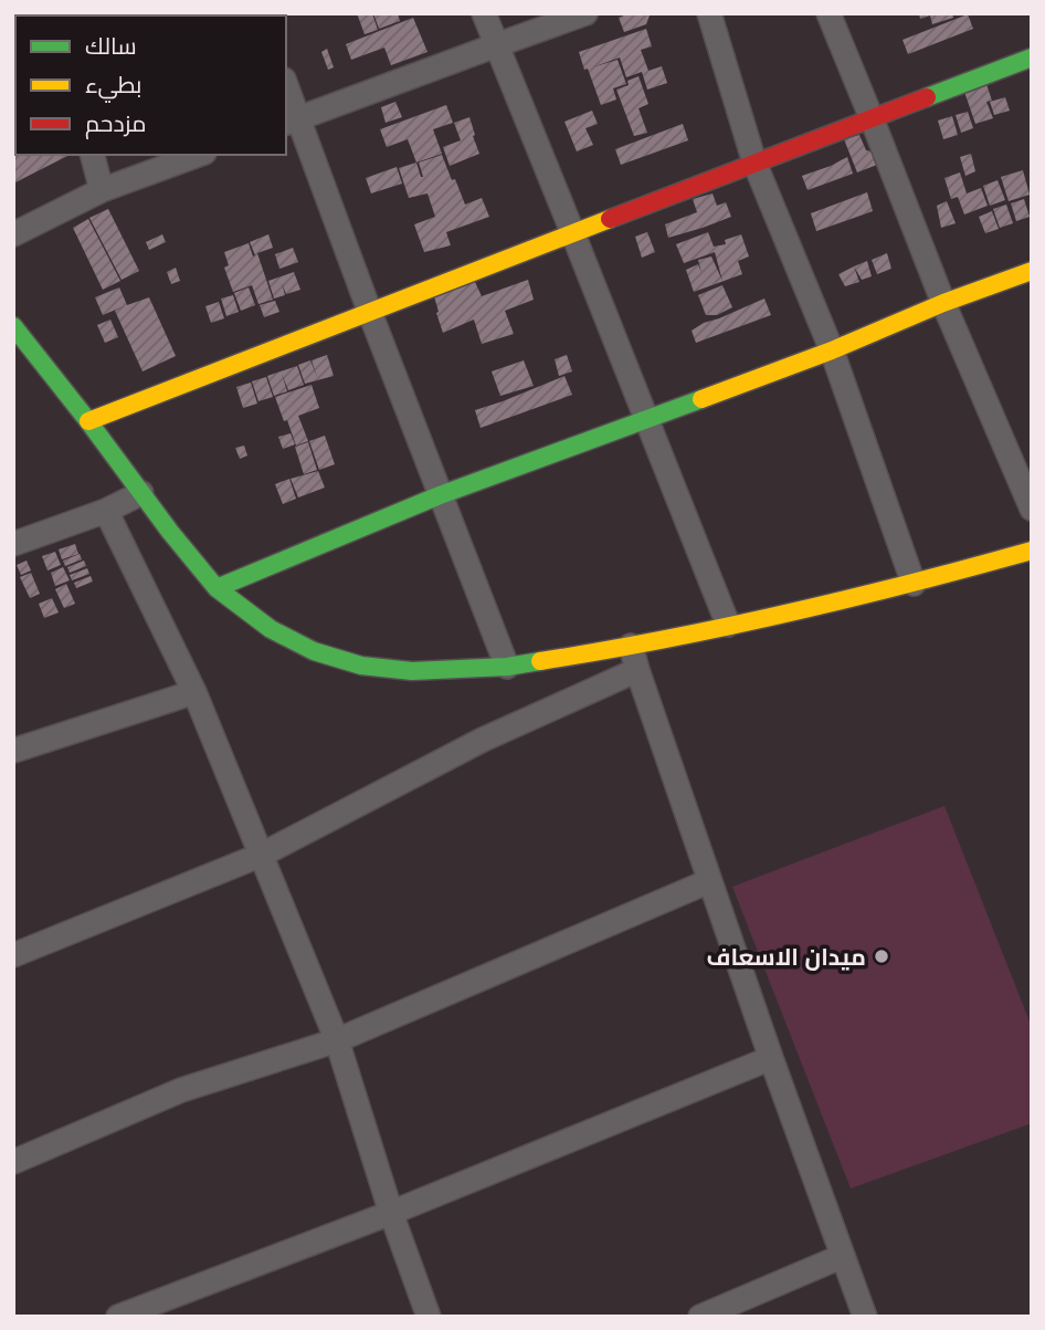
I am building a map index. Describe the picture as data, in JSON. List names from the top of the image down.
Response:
{
  "places": ["ميدان الاسعاف"],
  "legend": ["سالك", "بطيء", "مزدحم"]
}
